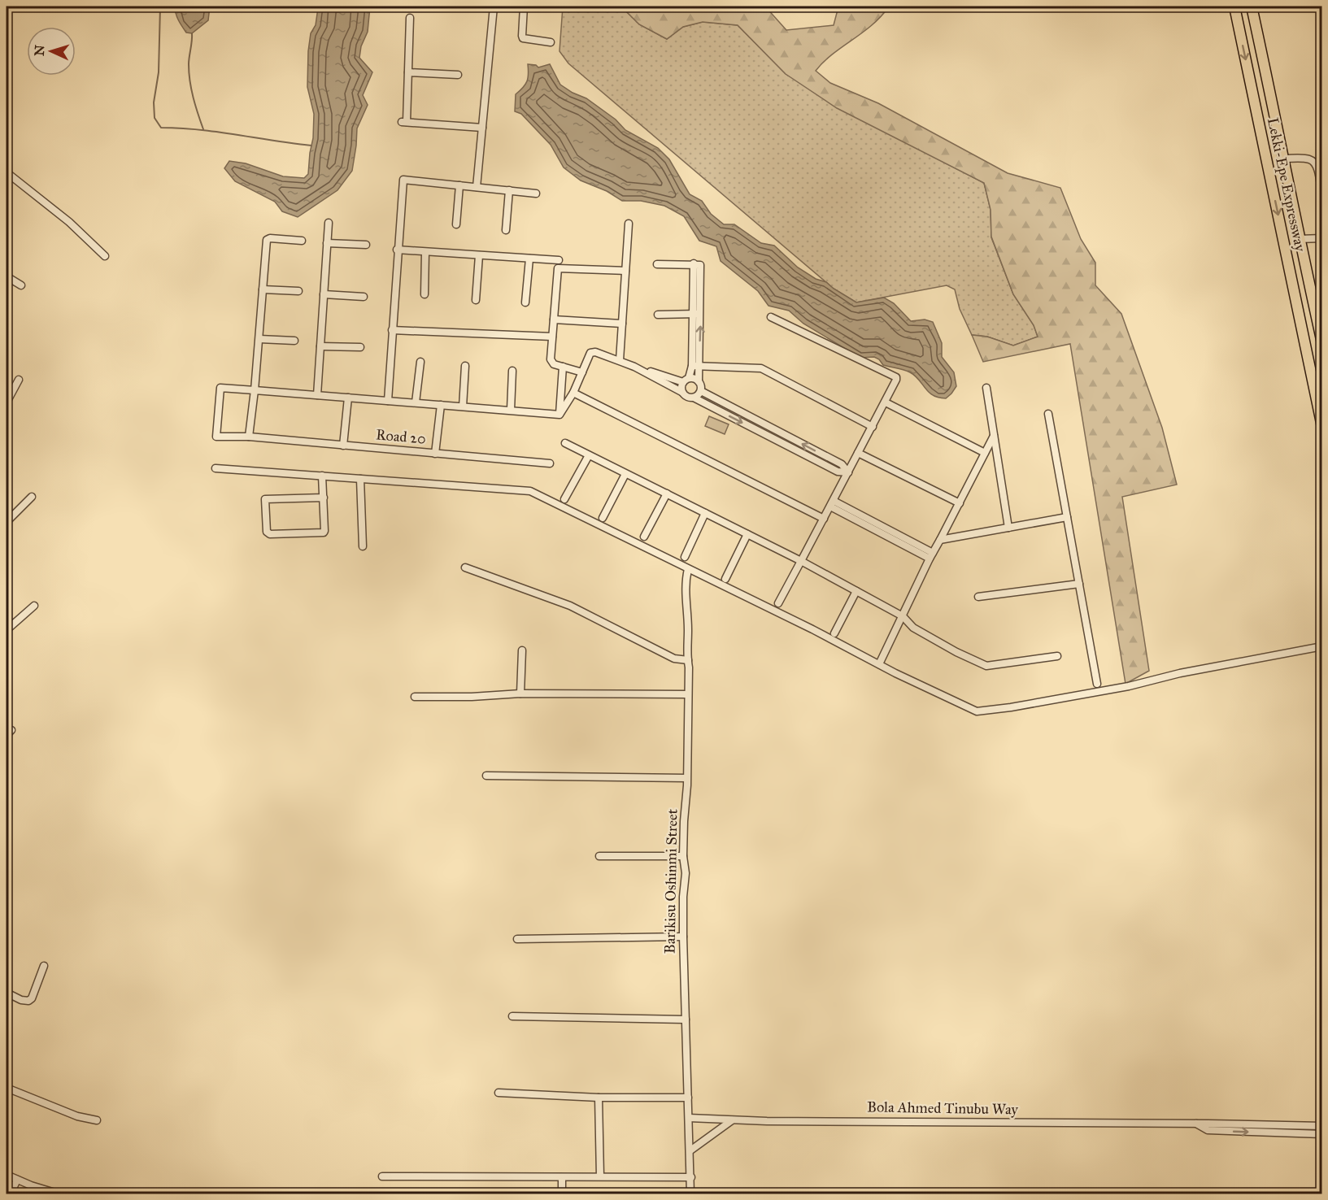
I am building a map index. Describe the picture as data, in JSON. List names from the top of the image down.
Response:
{
  "streets": {
    "highway": ["Lekki-Epe Expressway"],
    "street": ["Road 20", "Barikisu Oshinmi Street", "Bola Ahmed Tinubu Way"]
  },
  "crossings": [
    ["Barikisu Oshinmi Street", "Bola Ahmed Tinubu Way"]
  ],
  "north": "left"
}
